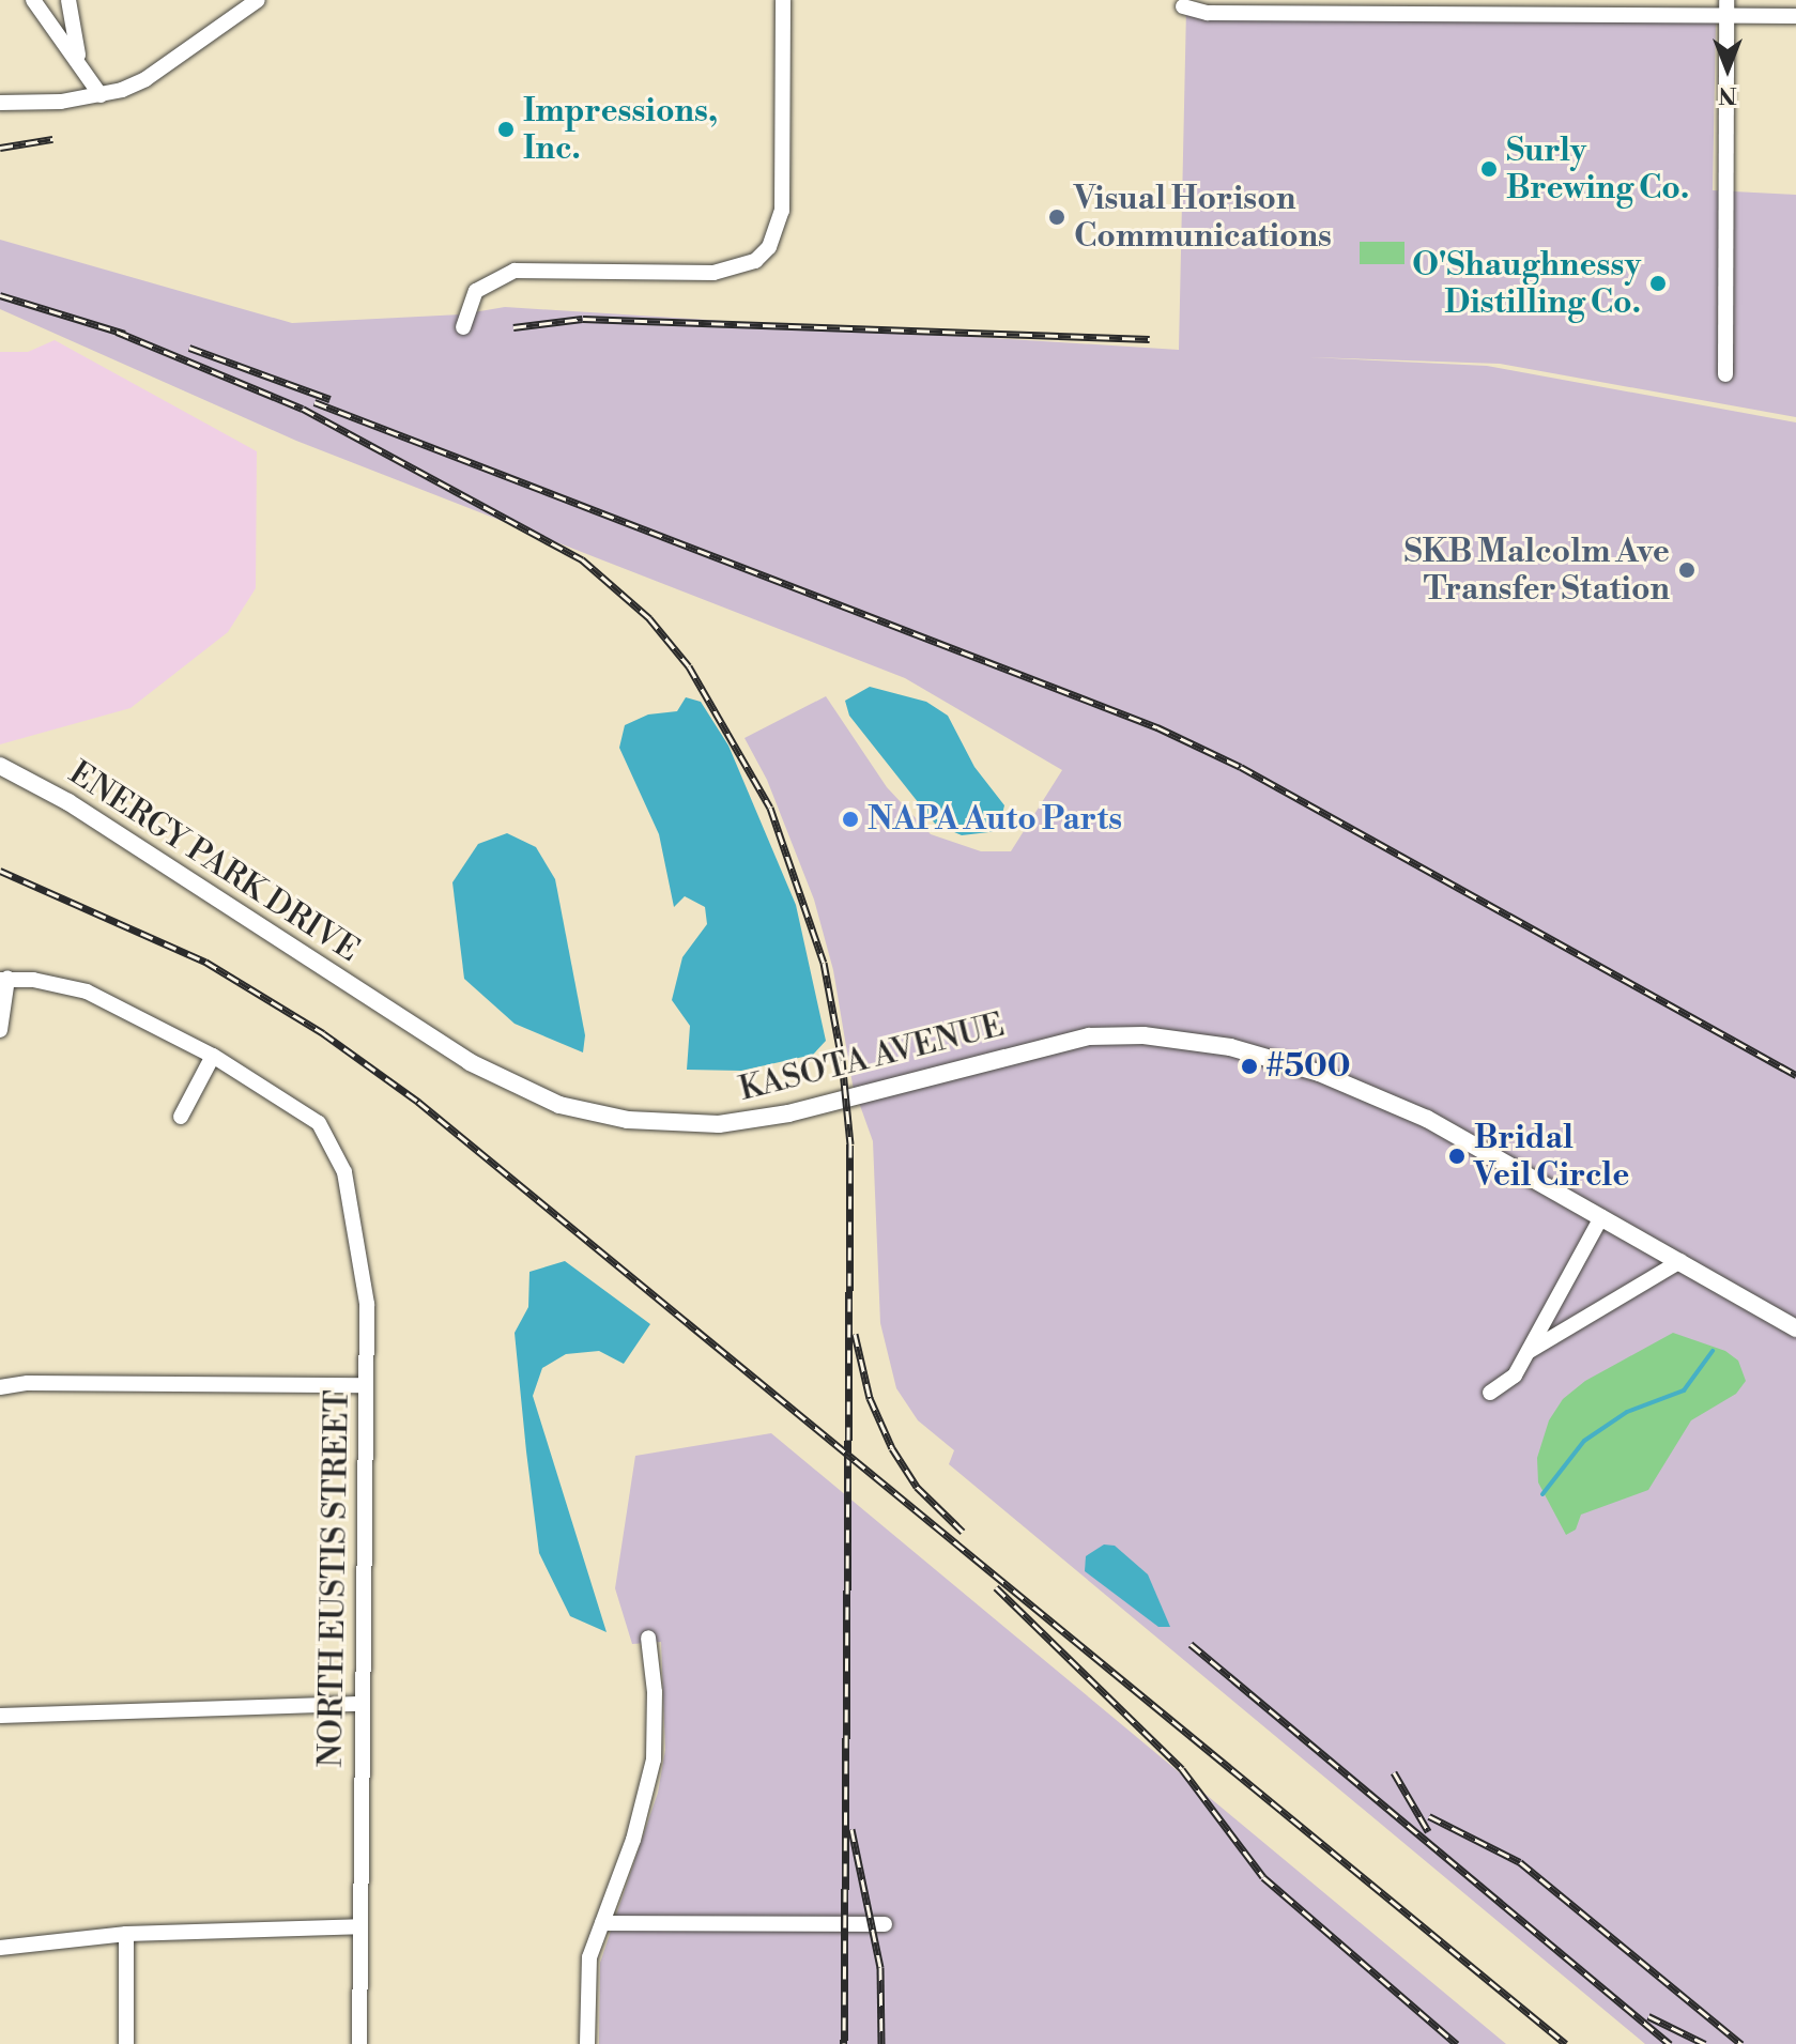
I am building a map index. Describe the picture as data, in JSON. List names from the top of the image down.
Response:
{
  "streets": {
    "street": ["ENERGY PARK DRIVE", "KASOTA AVENUE", "NORTH EUSTIS STREET"]
  },
  "crossings": [
    ["ENERGY PARK DRIVE", "KASOTA AVENUE"]
  ],
  "places": [
    "Impressions, Inc.",
    "Surly Brewing Co.",
    "Visual Horison Communications",
    "O'Shaughnessy Distilling Co.",
    "SKB Malcolm Ave Transfer Station",
    "NAPA Auto Parts",
    "#500",
    "Bridal Veil Circle"
  ],
  "north": "bottom"
}
